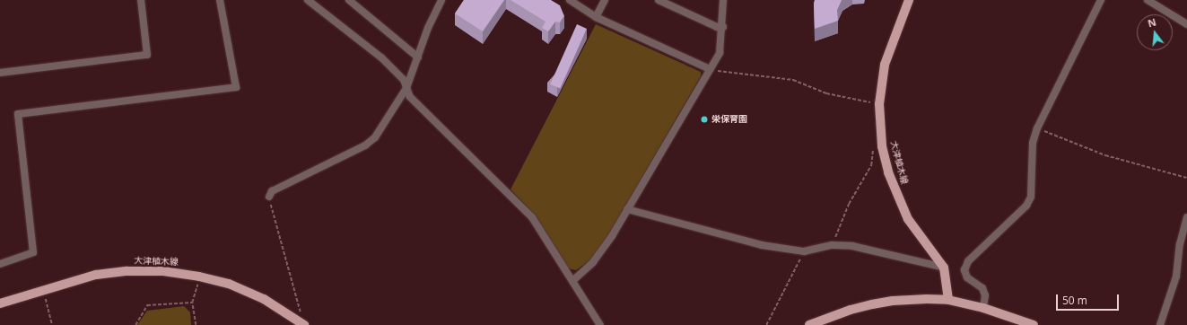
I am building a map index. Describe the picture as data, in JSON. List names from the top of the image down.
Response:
{
  "streets": {
    "main road": ["大津植木線"]
  },
  "places": ["栄保育園"],
  "scale_bar": "50 m",
  "north": "top"
}
